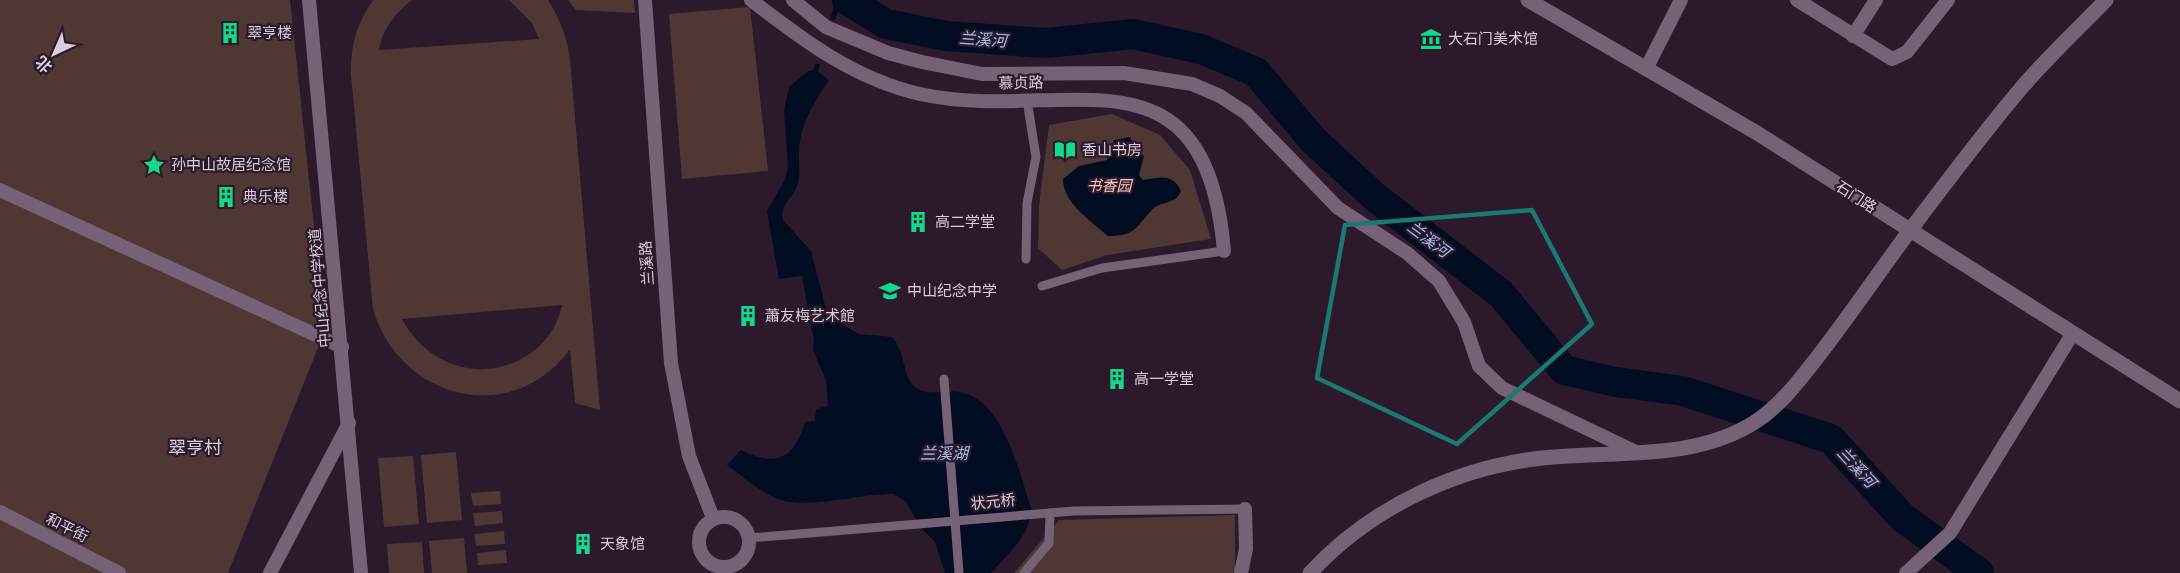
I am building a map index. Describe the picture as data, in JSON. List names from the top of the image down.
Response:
{
  "streets": {
    "street": [
      "慕贞路",
      "石门路",
      "兰溪路",
      "中山纪念中学校道",
      "状元桥",
      "和平街"
    ]
  },
  "crossings": [
    ["兰溪路", "状元桥"]
  ],
  "districts": ["翠亨村"],
  "water": ["兰溪河", "兰溪湖"],
  "parks": ["书香园"],
  "places": {
    "building": [
      "翠亨楼",
      "典乐楼",
      "高二学堂",
      "蕭友梅艺术館",
      "高一学堂",
      "天象馆"
    ],
    "museum": ["大石门美术馆"],
    "library": ["香山书房"],
    "place": ["孙中山故居纪念馆"],
    "school or university": ["中山纪念中学"]
  },
  "north": "bottom left"
}
